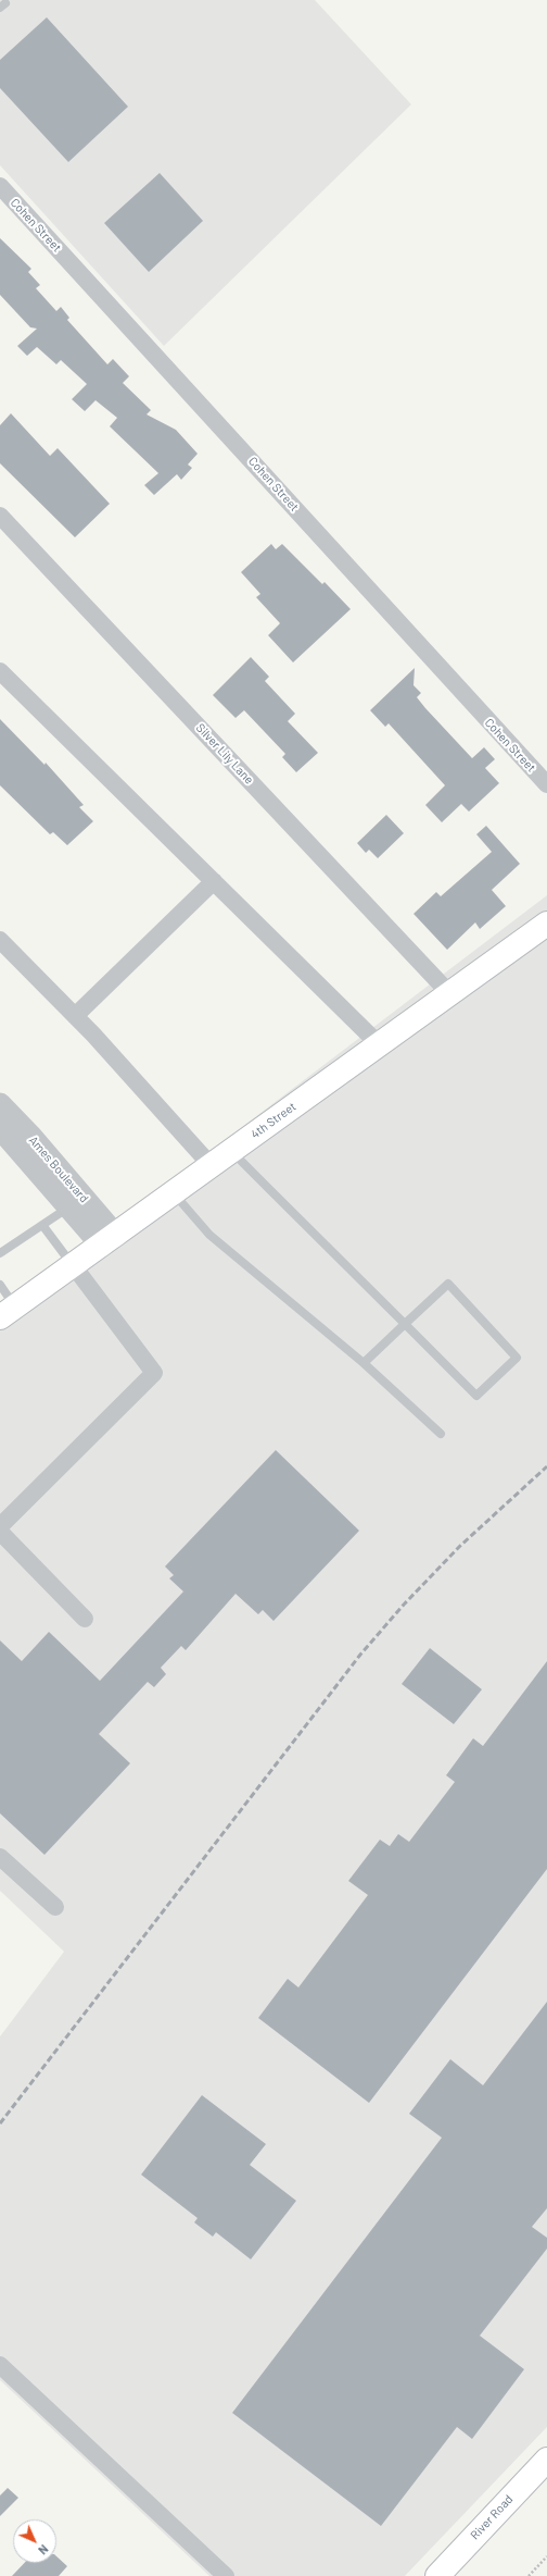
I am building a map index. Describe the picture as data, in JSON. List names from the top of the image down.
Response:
{
  "streets": {
    "main road": ["4th Street", "River Road"],
    "street": ["Cohen Street", "Silver Lily Lane", "Ames Boulevard"]
  },
  "crossings": [
    ["Silver Lily Lane", "4th Street"],
    ["4th Street", "Ames Boulevard"]
  ],
  "north": "bottom right"
}
